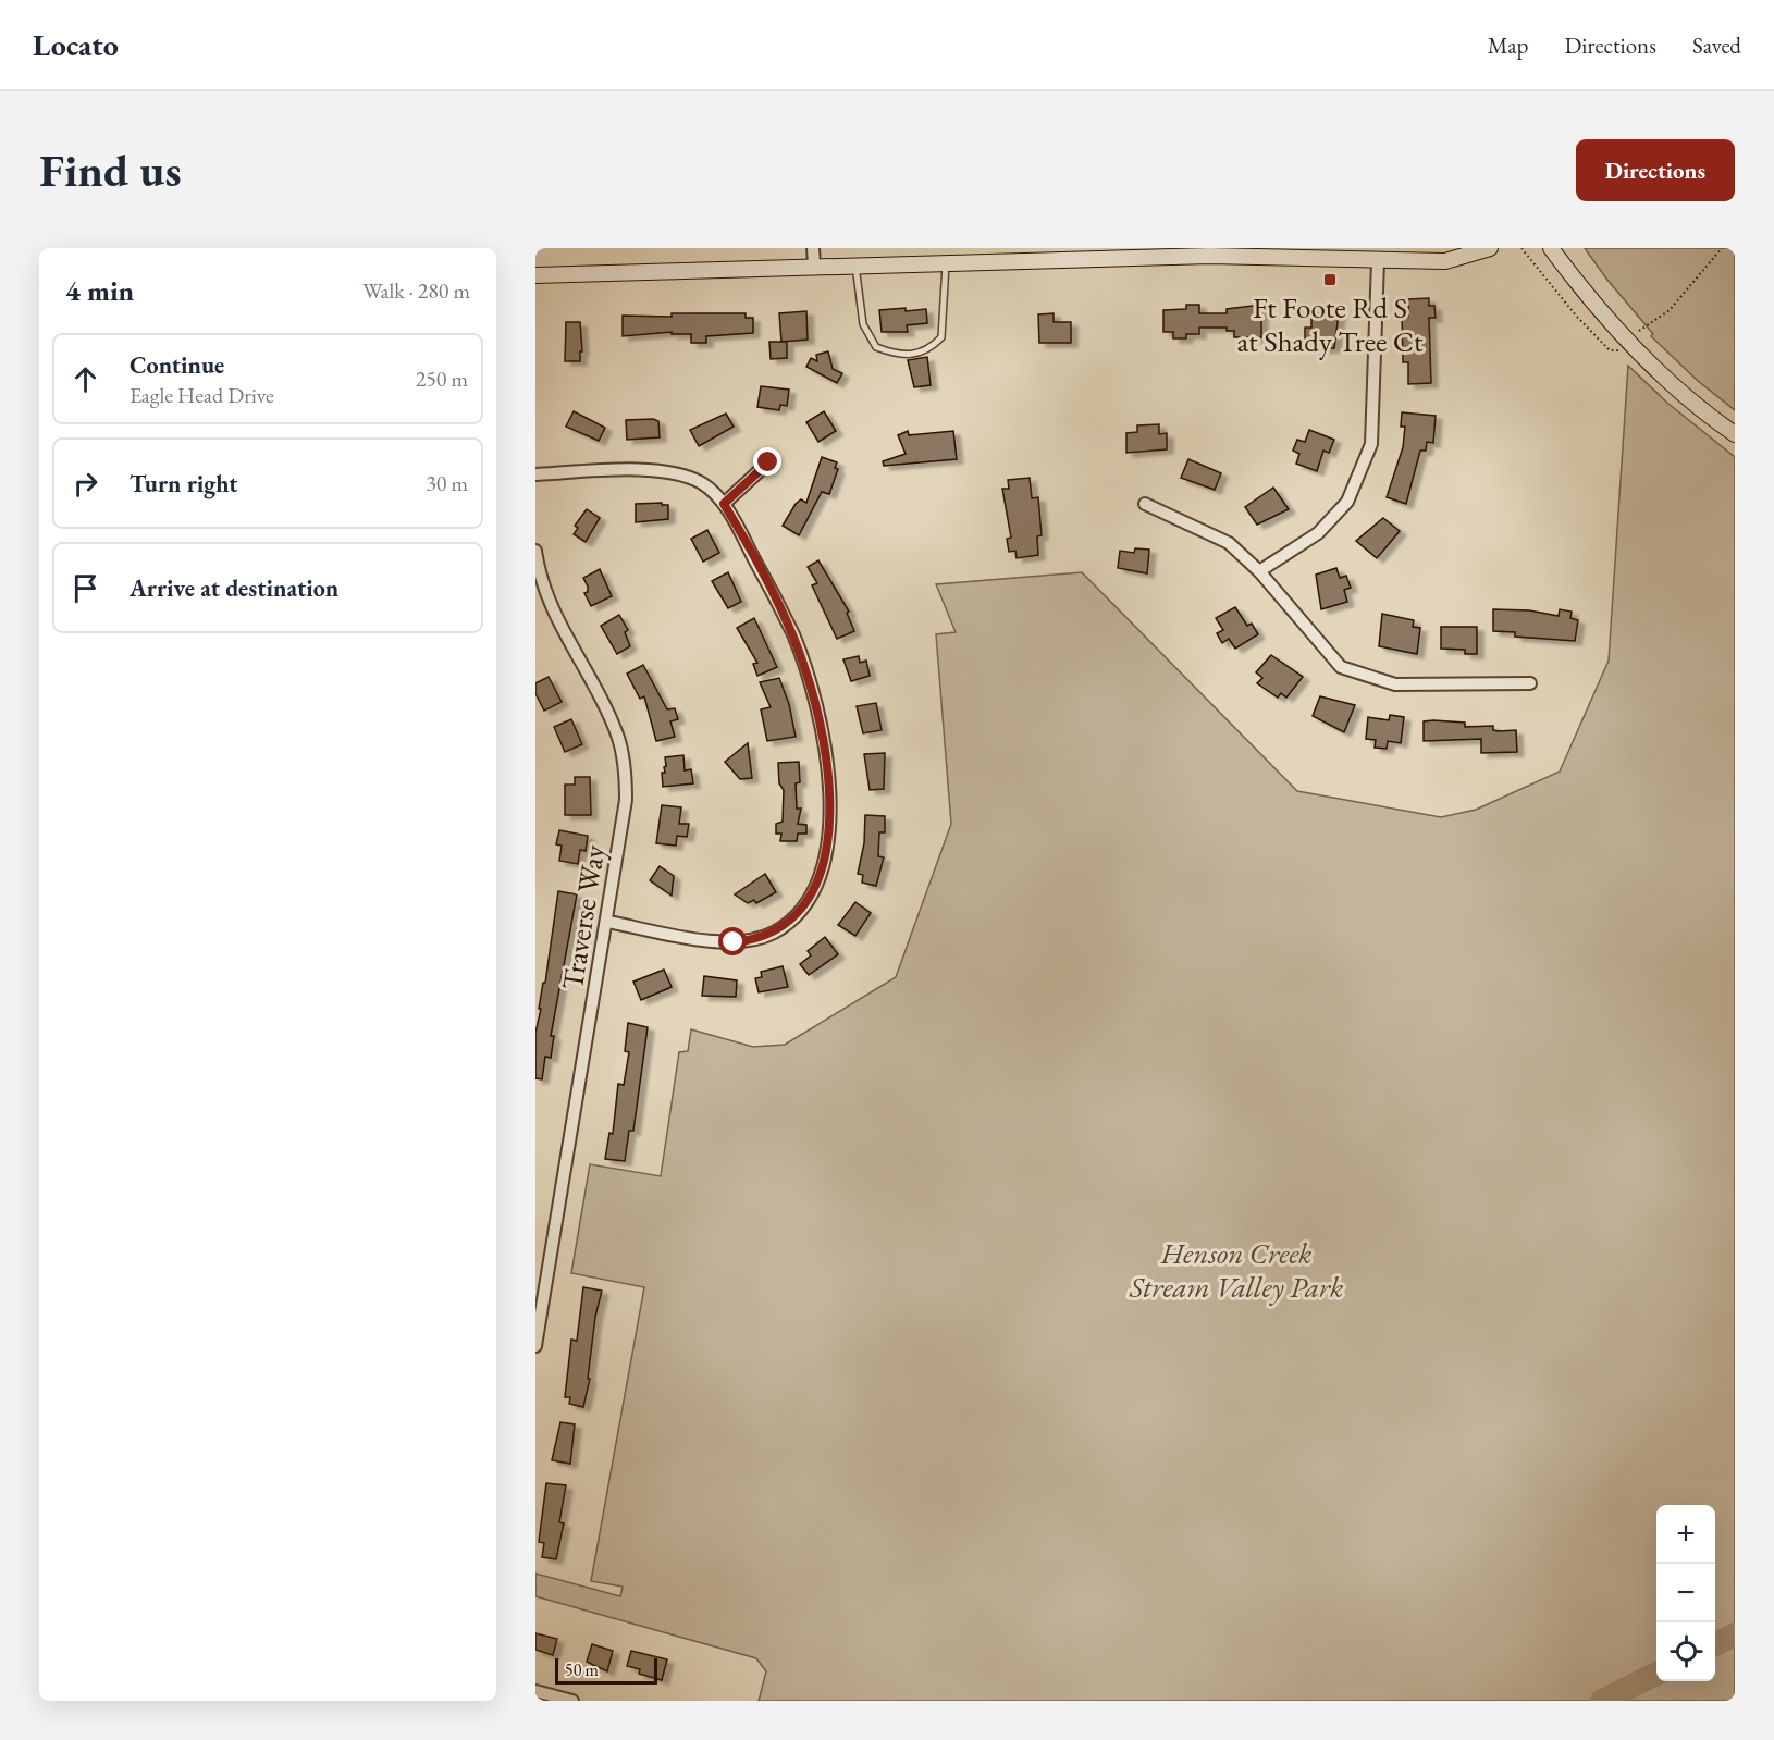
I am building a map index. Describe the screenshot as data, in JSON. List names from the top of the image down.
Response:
{
  "streets": {
    "street": ["Traverse Way"]
  },
  "parks": ["Henson Creek Stream Valley Park"],
  "places": {
    "transit": ["Ft Foote Rd S at Shady Tree Ct"]
  },
  "scale_bar": "50 m",
  "page": {
    "header": "Locato",
    "nav": ["Map", "Directions", "Saved"],
    "buttons": "Directions",
    "title": "Find us",
    "heading": ["4 min", "Walk · 280 m"],
    "list": [
      ["Continue", "Eagle Head Drive", "250 m"],
      ["Turn right", "30 m"],
      "Arrive at destination"
    ],
    "map_buttons": ["+", "−"],
    "scale": "50 m"
  }
}
